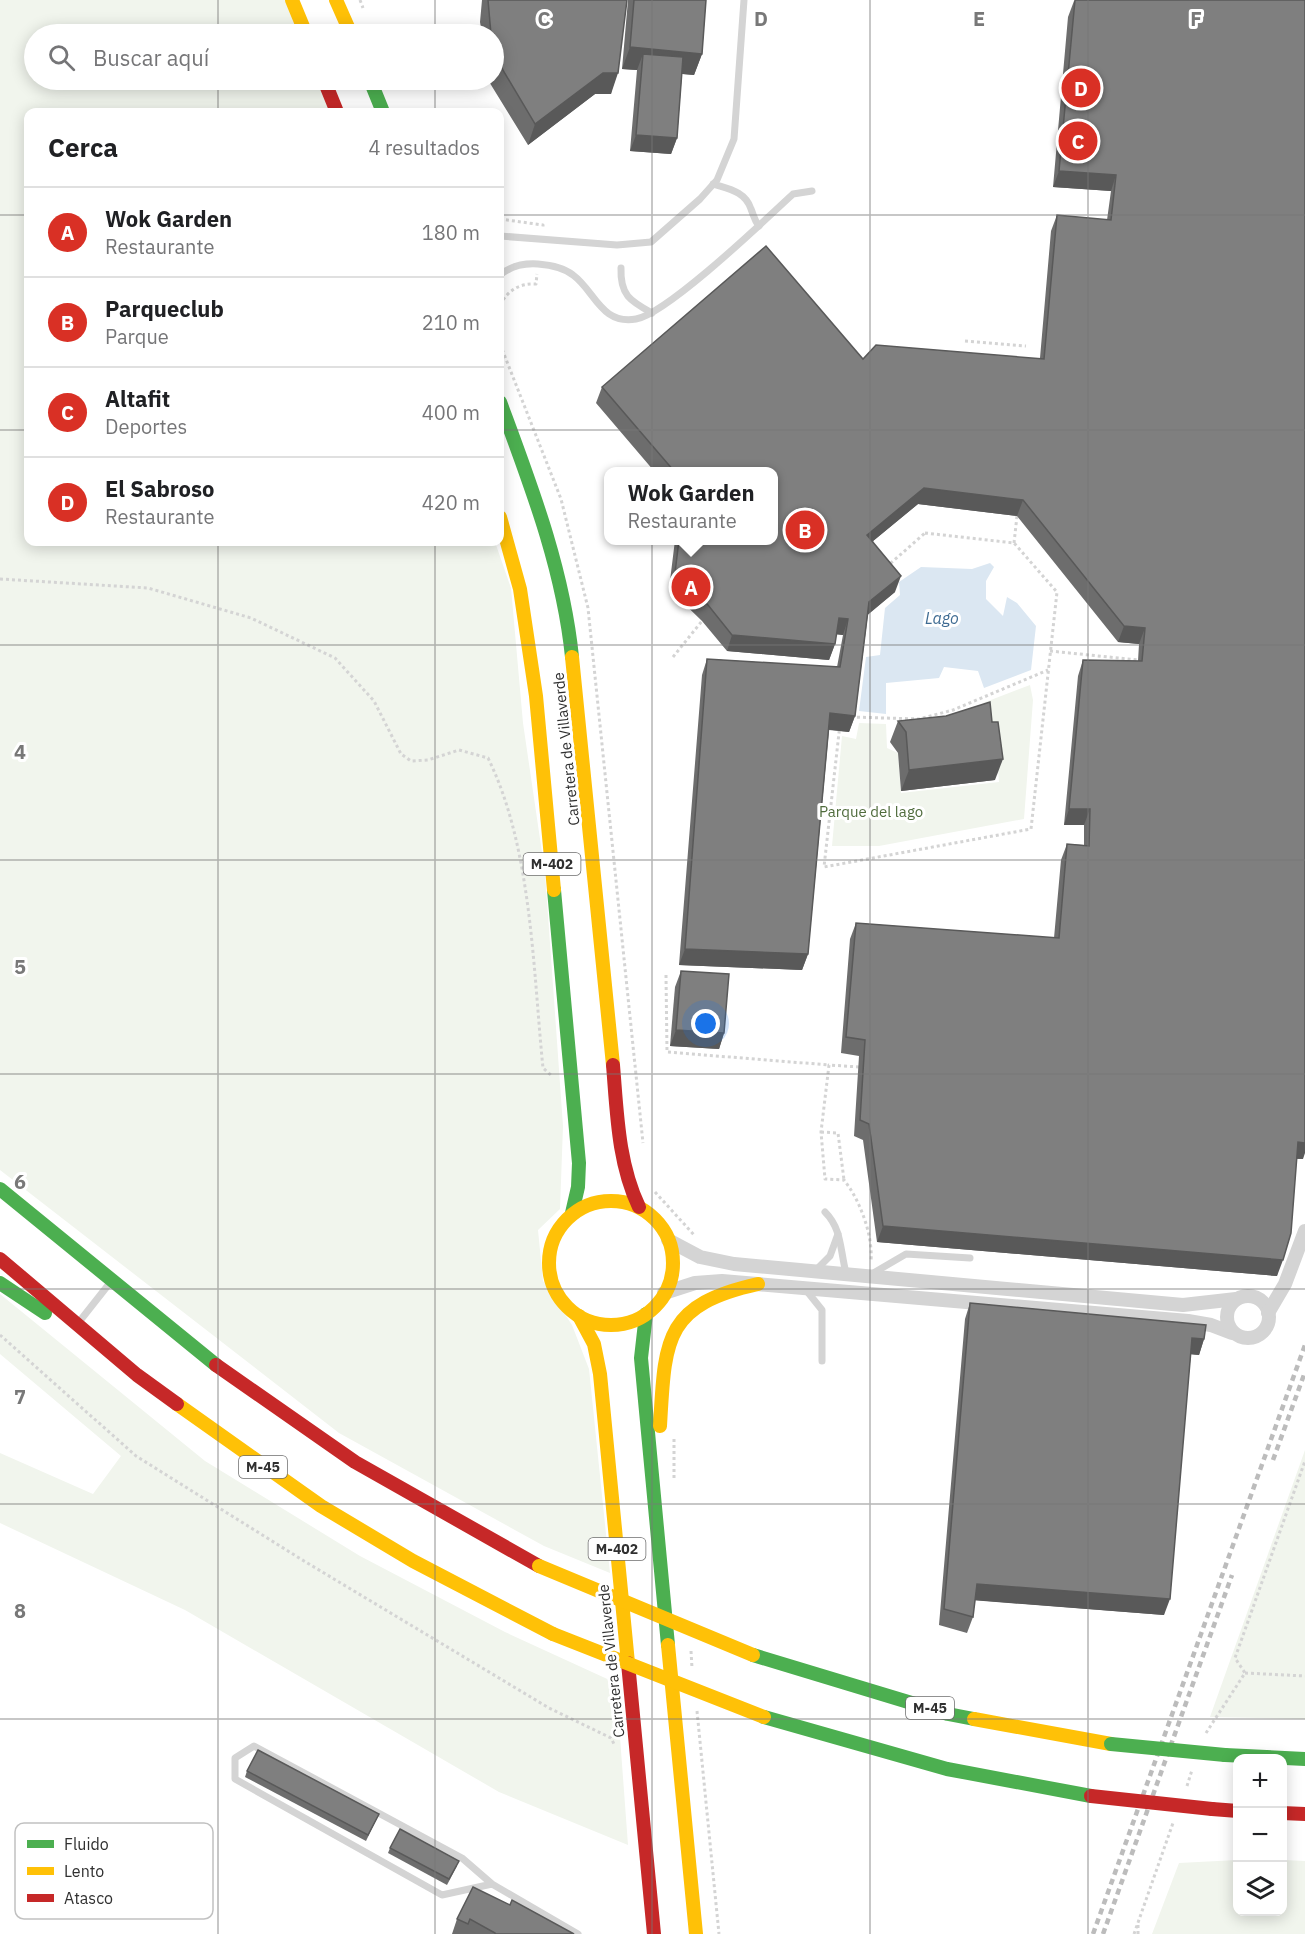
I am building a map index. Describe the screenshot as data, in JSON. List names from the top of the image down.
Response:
{
  "streets": {
    "highway": ["Carretera de Villaverde", "M-402", "M-45"]
  },
  "crossings": [
    ["Carretera de Villaverde", "M-402"]
  ],
  "water": ["Lago"],
  "parks": ["Parque del lago"],
  "legend": ["Fluido", "Lento", "Atasco"],
  "page": {
    "search": "Buscar aquí",
    "pins": [
      "D",
      "C",
      "B",
      "A"
    ],
    "heading": ["Cerca", "4 resultados"],
    "list": [
      {
        "mark": "A",
        "name": "Wok Garden",
        "note": "Restaurante",
        "value": "180 m"
      },
      {
        "mark": "B",
        "name": "Parqueclub",
        "note": "Parque",
        "value": "210 m"
      },
      {
        "mark": "C",
        "name": "Altafit",
        "note": "Deportes",
        "value": "400 m"
      },
      {
        "mark": "D",
        "name": "El Sabroso",
        "note": "Restaurante",
        "value": "420 m"
      }
    ],
    "popup": ["Wok Garden", "Restaurante"],
    "map_buttons": ["+", "−"]
  },
  "grid": {
    "columns": [
      "C",
      "D",
      "E",
      "F"
    ],
    "rows": [
      "4",
      "5",
      "6",
      "7",
      "8"
    ]
  }
}
